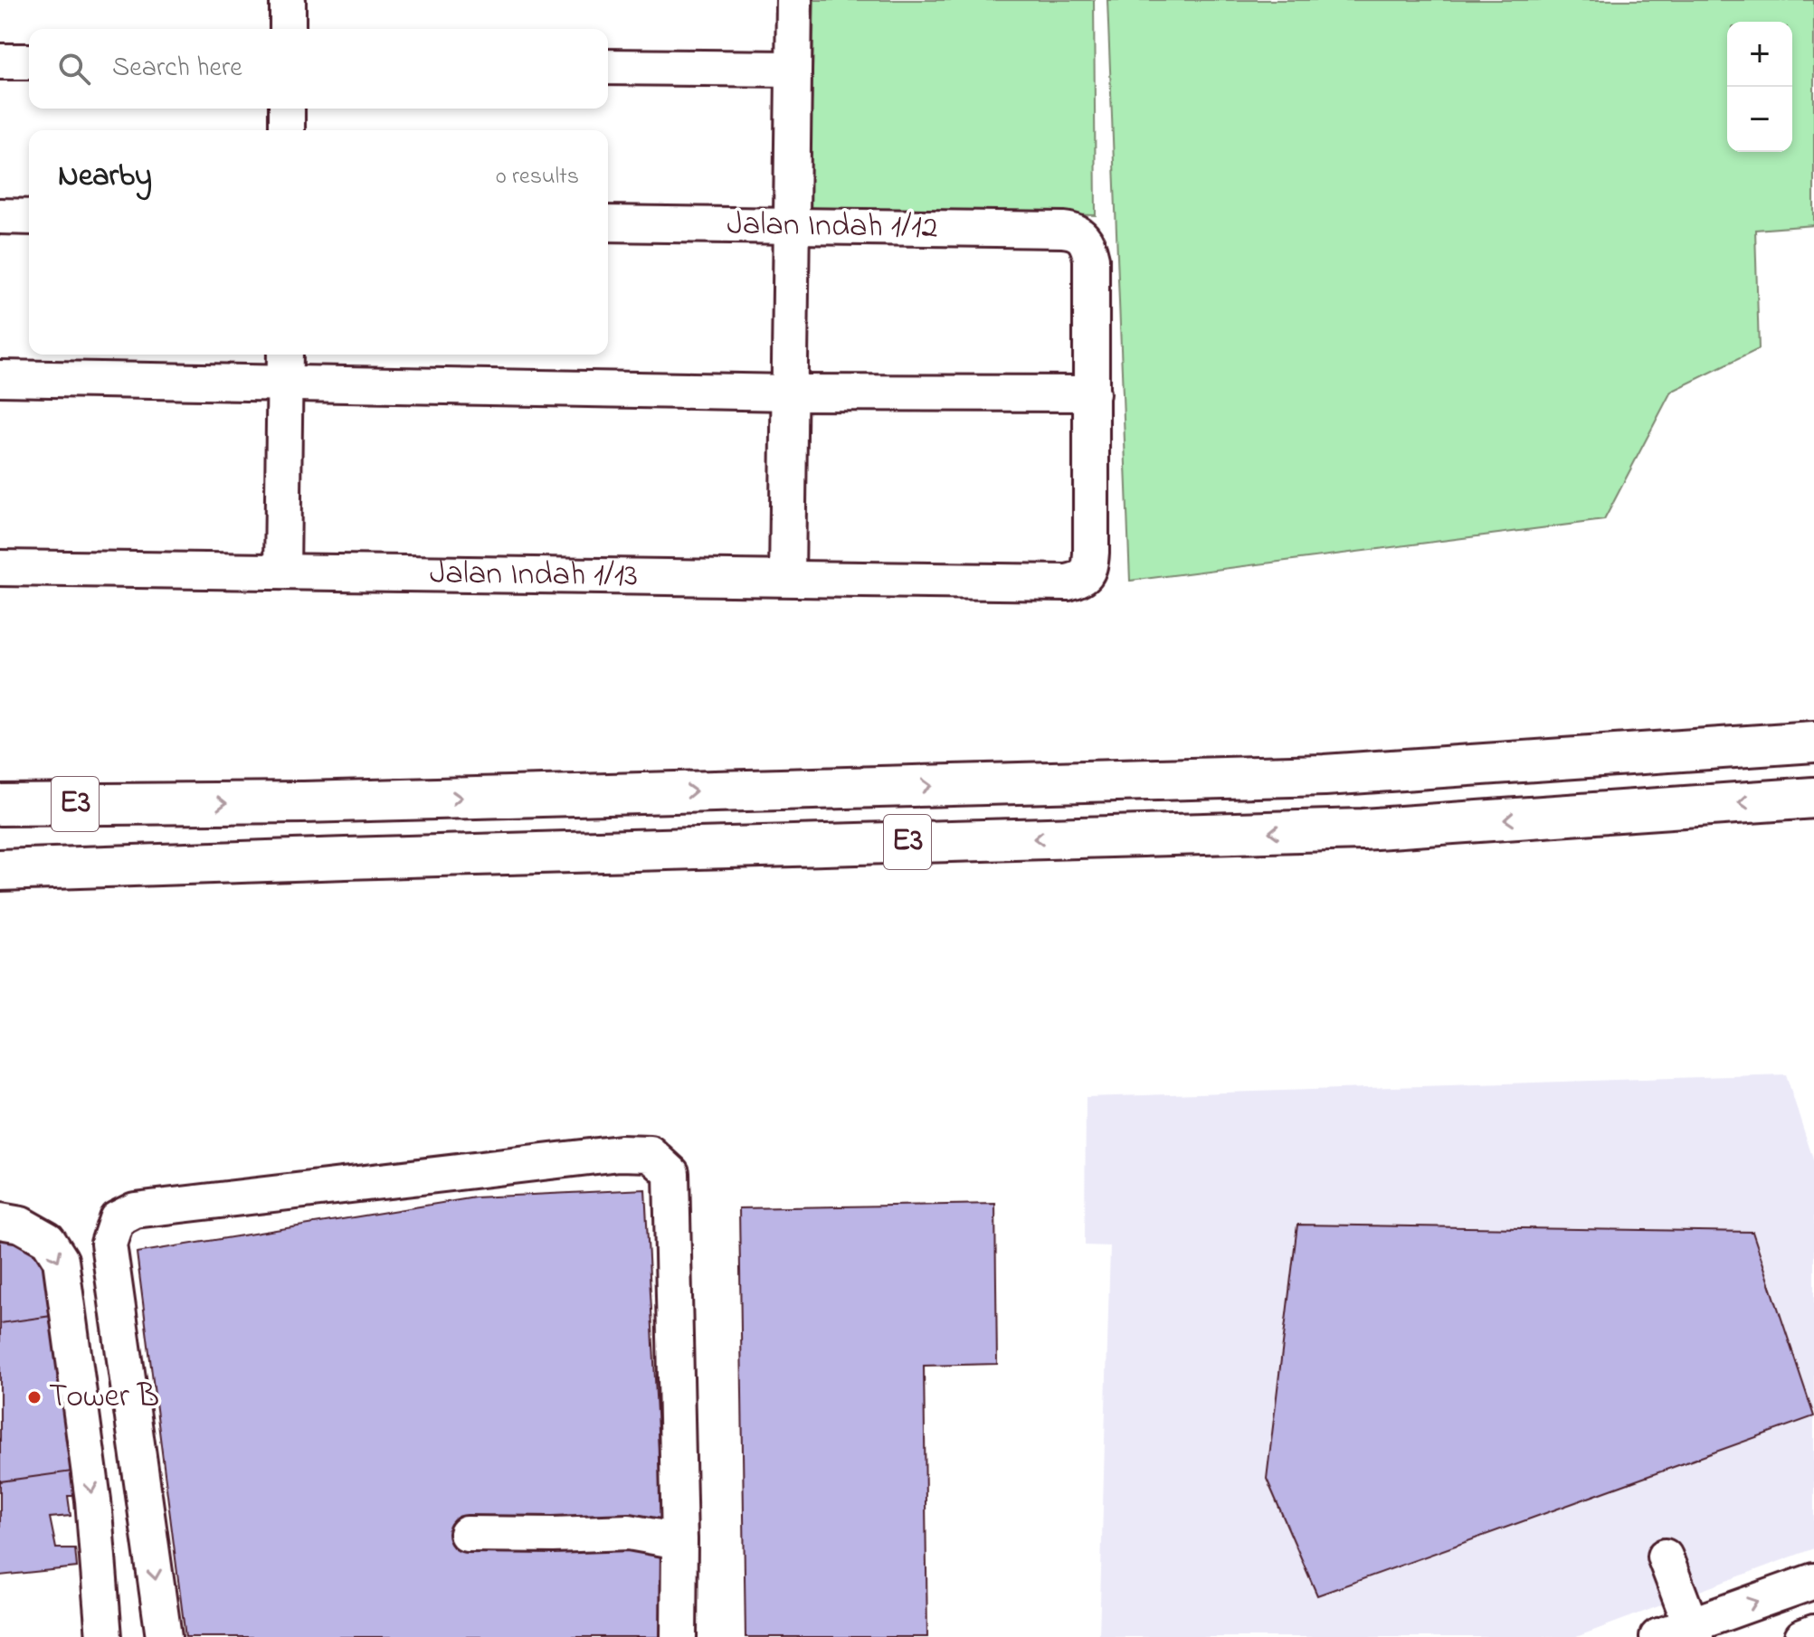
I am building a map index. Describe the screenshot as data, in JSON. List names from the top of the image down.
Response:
{
  "streets": {
    "highway": ["E3"],
    "street": ["Jalan Indah 1/12", "Jalan Indah 1/13"]
  },
  "crossings": [
    ["Jalan Indah 1/12", "Jalan Indah 1/13"]
  ],
  "places": ["Tower B"],
  "page": {
    "map_buttons": ["+", "−"],
    "search": "Search here",
    "heading": ["Nearby", "0 results"]
  }
}
